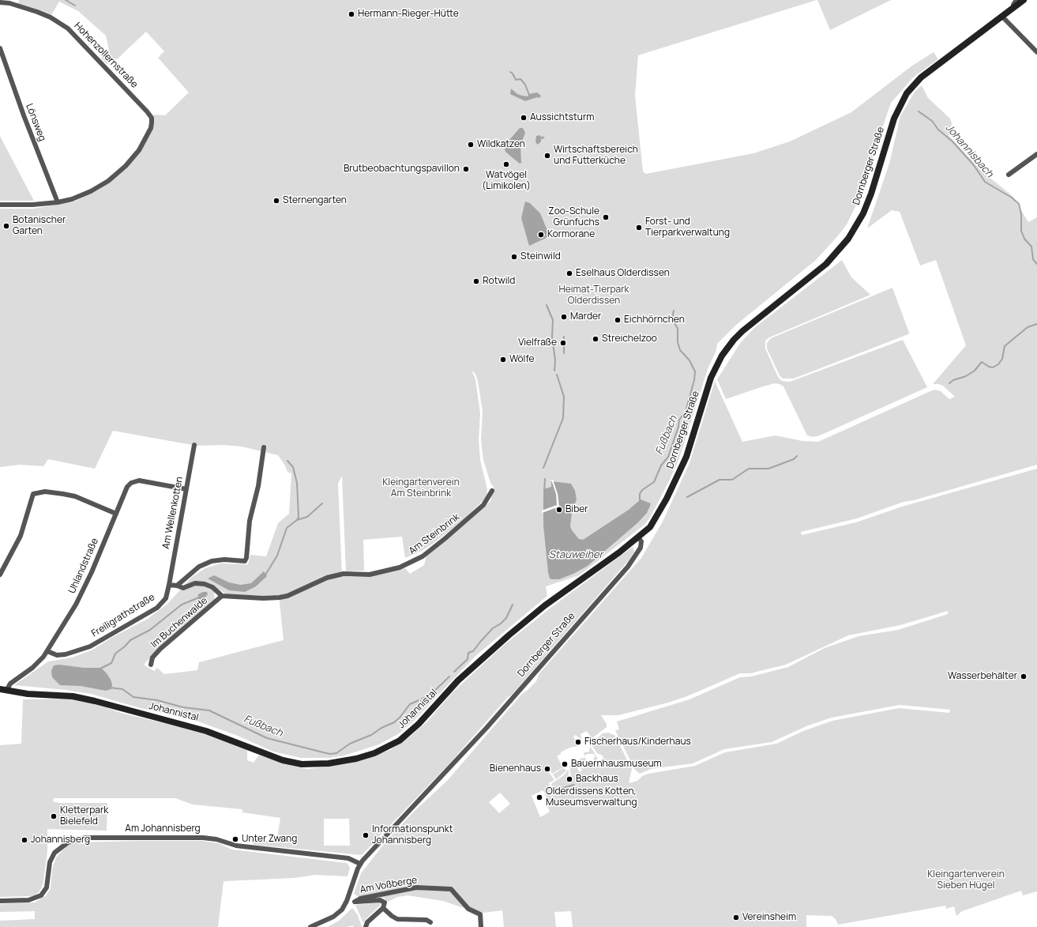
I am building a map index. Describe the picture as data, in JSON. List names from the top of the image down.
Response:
{
  "streets": {
    "main road": ["Dornberger Straße", "Johannistal"],
    "street": [
      "Hohenzollernstraße",
      "Lönsweg",
      "Am Wellenkotten",
      "Am Steinbrink",
      "Uhlandstraße",
      "Freiligrathstraße",
      "Im Buchenwalde",
      "Am Johannisberg",
      "Am Voßberge"
    ]
  },
  "crossings": [
    ["Hohenzollernstraße", "Lönsweg"],
    ["Dornberger Straße", "Johannistal"],
    ["Dornberger Straße", "Am Johannisberg"],
    ["Am Wellenkotten", "Uhlandstraße"],
    ["Am Wellenkotten", "Freiligrathstraße"],
    ["Am Steinbrink", "Im Buchenwalde"],
    ["Uhlandstraße", "Freiligrathstraße"],
    ["Uhlandstraße", "Johannistal"]
  ],
  "water": ["Johannisbach", "Fußbach", "Stauweiher"],
  "parks": ["Heimat-Tierpark Olderdissen", "Kleingartenverein Am Steinbrink", "Kleingartenverein Sieben Hügel"],
  "places": [
    "Hermann-Rieger-Hütte",
    "Aussichtsturm",
    "Wildkatzen",
    "Wirtschaftsbereich und Futterküche",
    "Watvögel (Limikolen)",
    "Brutbeobachtungspavillon",
    "Sternengarten",
    "Zoo-Schule Grünfuchs",
    "Botanischer Garten",
    "Forst- und Tierparkverwaltung",
    "Kormorane",
    "Steinwild",
    "Eselhaus Olderdissen",
    "Rotwild",
    "Marder",
    "Eichhörnchen",
    "Streichelzoo",
    "Vielfraße",
    "Wölfe",
    "Biber",
    "Wasserbehälter",
    "Fischerhaus/Kinderhaus",
    "Bauernhausmuseum",
    "Bienenhaus",
    "Backhaus",
    "Olderdissens Kotten, Museumsverwaltung",
    "Kletterpark Bielefeld",
    "Informationspunkt Johannisberg",
    "Unter Zwang",
    "Johannisberg",
    "Vereinsheim"
  ]
}
